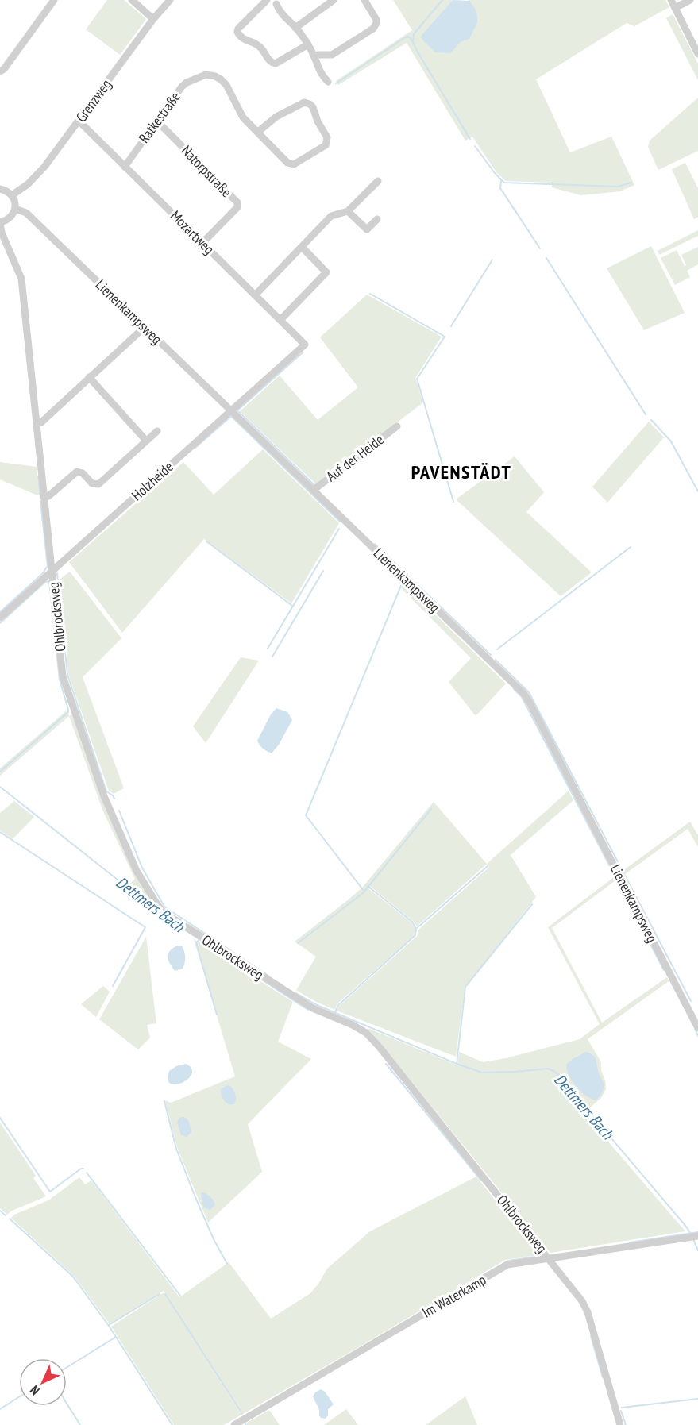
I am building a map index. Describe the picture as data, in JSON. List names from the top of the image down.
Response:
{
  "streets": {
    "street": [
      "Grenzweg",
      "Ratkestraße",
      "Natorpstraße",
      "Mozartweg",
      "Lienenkampsweg",
      "Auf der Heide",
      "Holzheide",
      "Ohlbrocksweg",
      "Im Waterkamp"
    ]
  },
  "crossings": [
    ["Grenzweg", "Mozartweg"],
    ["Ratkestraße", "Natorpstraße"],
    ["Ratkestraße", "Mozartweg"],
    ["Natorpstraße", "Mozartweg"],
    ["Mozartweg", "Holzheide"],
    ["Lienenkampsweg", "Auf der Heide"],
    ["Lienenkampsweg", "Holzheide"],
    ["Holzheide", "Ohlbrocksweg"],
    ["Ohlbrocksweg", "Im Waterkamp"]
  ],
  "districts": ["PAVENSTÄDT"],
  "water": ["Dettmers Bach"],
  "north": "bottom left"
}
